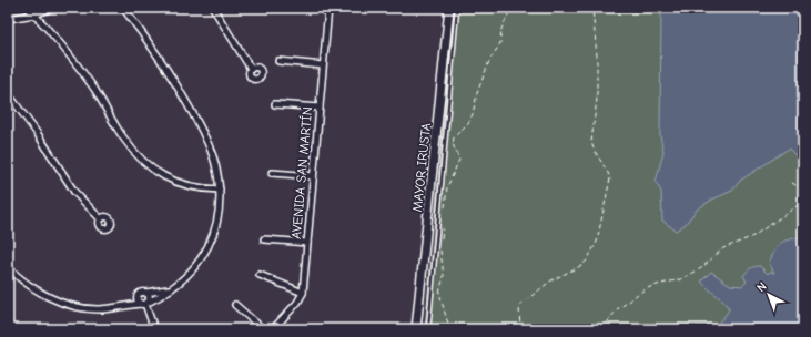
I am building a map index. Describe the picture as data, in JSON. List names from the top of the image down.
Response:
{
  "streets": {
    "main road": ["MAYOR IRUSTA"],
    "street": ["AVENIDA SAN MARTÍN"]
  },
  "north": "top left"
}
